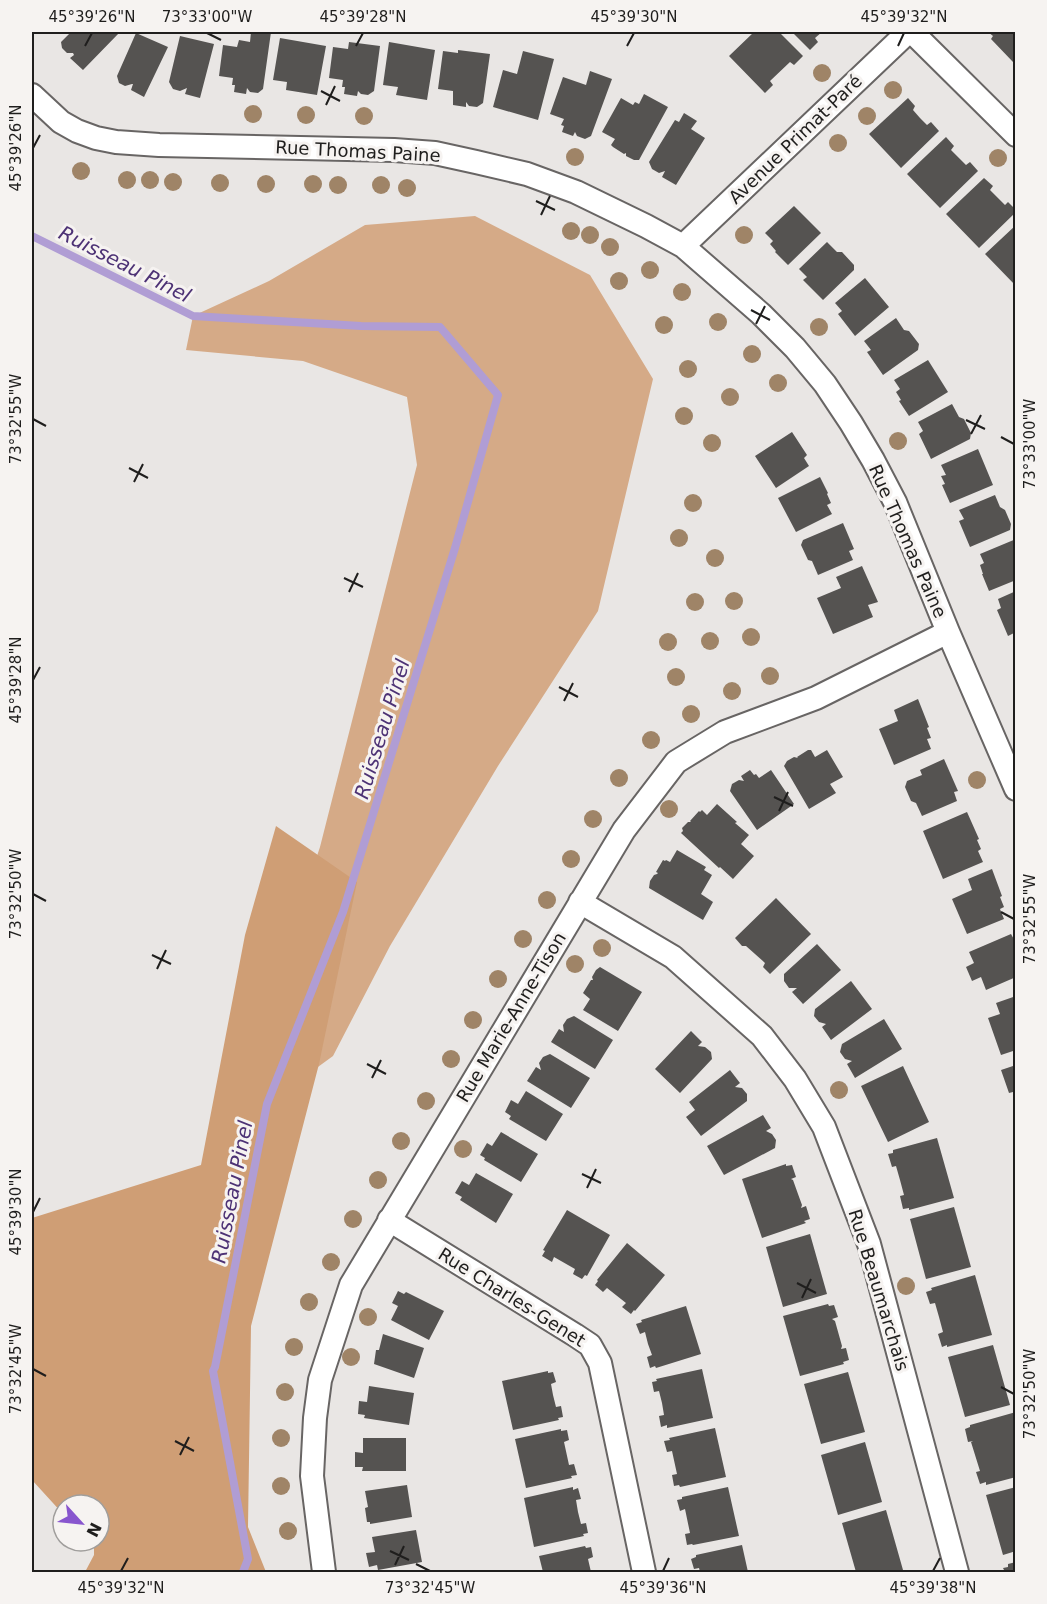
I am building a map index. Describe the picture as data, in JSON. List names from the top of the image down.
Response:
{
  "streets": {
    "street": [
      "Avenue Primat-Paré",
      "Rue Thomas Paine",
      "Rue Marie-Anne-Tison",
      "Rue Beaumarchais",
      "Rue Charles-Genet"
    ]
  },
  "crossings": [
    ["Avenue Primat-Paré", "Rue Thomas Paine"],
    ["Rue Thomas Paine", "Rue Marie-Anne-Tison"],
    ["Rue Marie-Anne-Tison", "Rue Beaumarchais"],
    ["Rue Marie-Anne-Tison", "Rue Charles-Genet"]
  ],
  "water": ["Ruisseau Pinel"],
  "north": "bottom right",
  "coordinates": [
    "45°39'26\"N",
    "73°33'00\"W",
    "45°39'28\"N",
    "45°39'30\"N",
    "45°39'32\"N",
    "73°32'55\"W",
    "73°32'50\"W",
    "73°32'45\"W",
    "45°39'36\"N",
    "45°39'38\"N"
  ]
}
